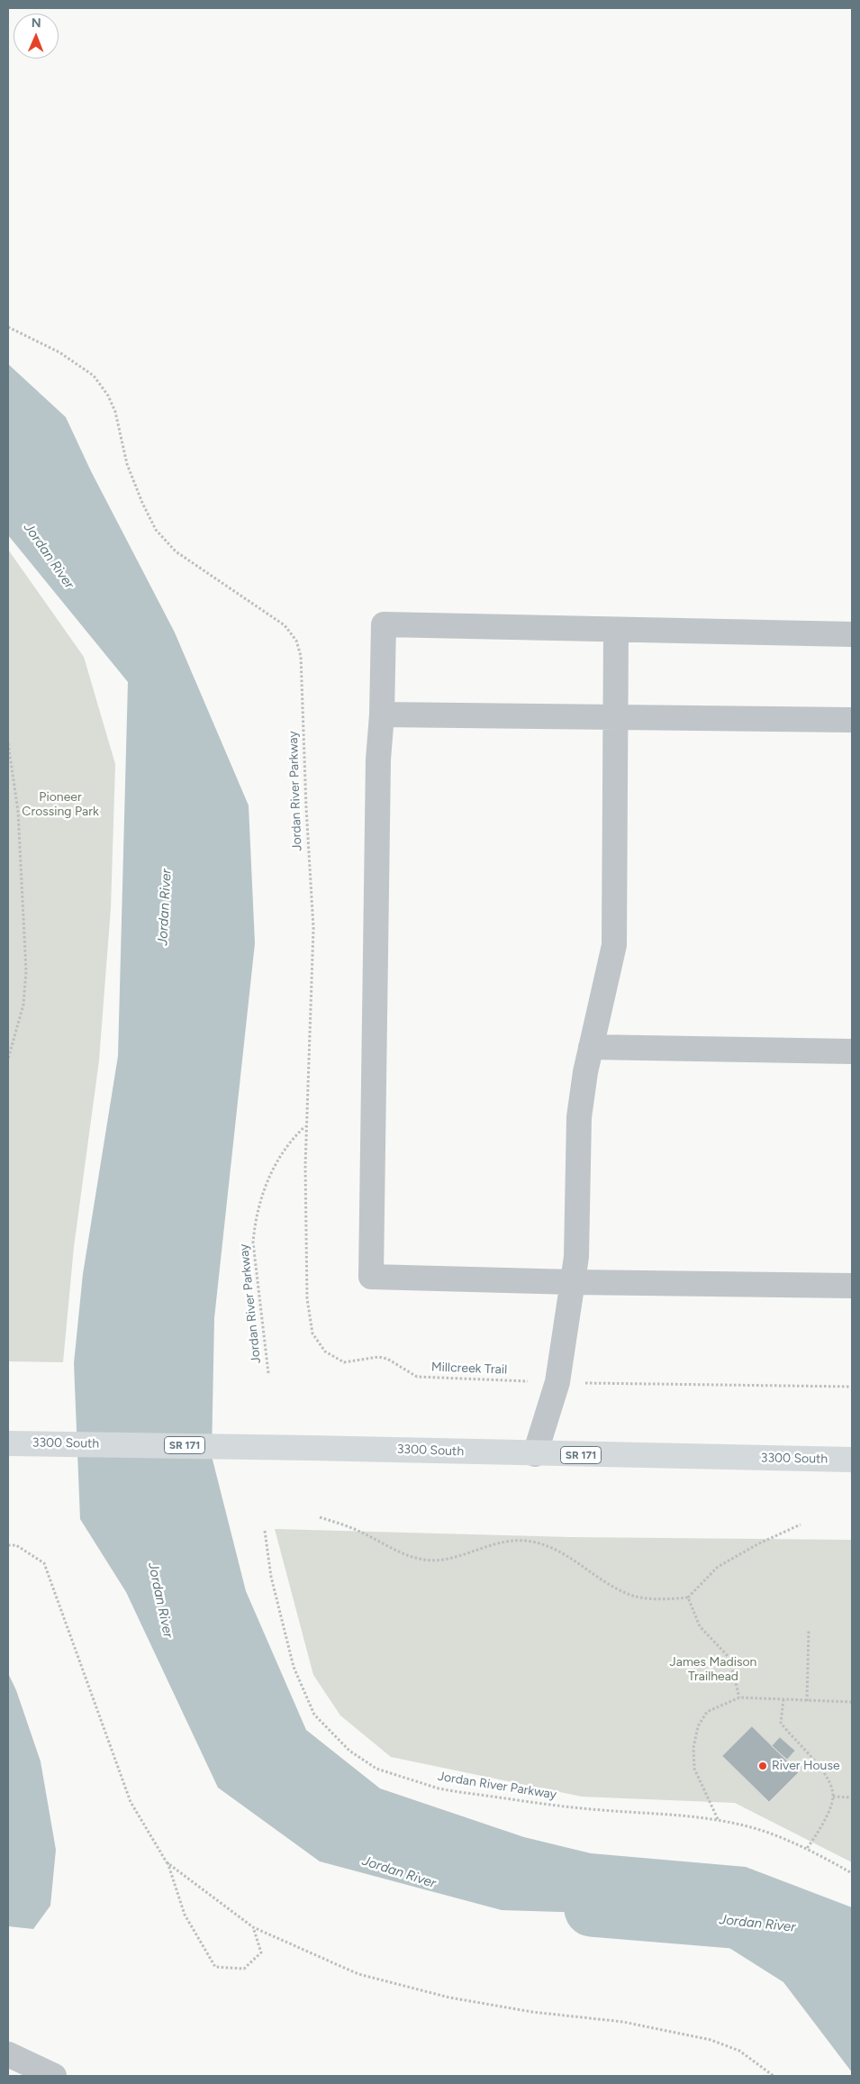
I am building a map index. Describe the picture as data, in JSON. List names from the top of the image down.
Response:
{
  "streets": {
    "main road": ["3300 South", "SR 171"],
    "path": ["Jordan River Parkway", "Millcreek Trail"]
  },
  "crossings": [
    ["Jordan River Parkway", "Millcreek Trail"]
  ],
  "water": ["Jordan River"],
  "parks": ["Pioneer Crossing Park", "James Madison Trailhead"],
  "places": ["River House"],
  "north": "top"
}
